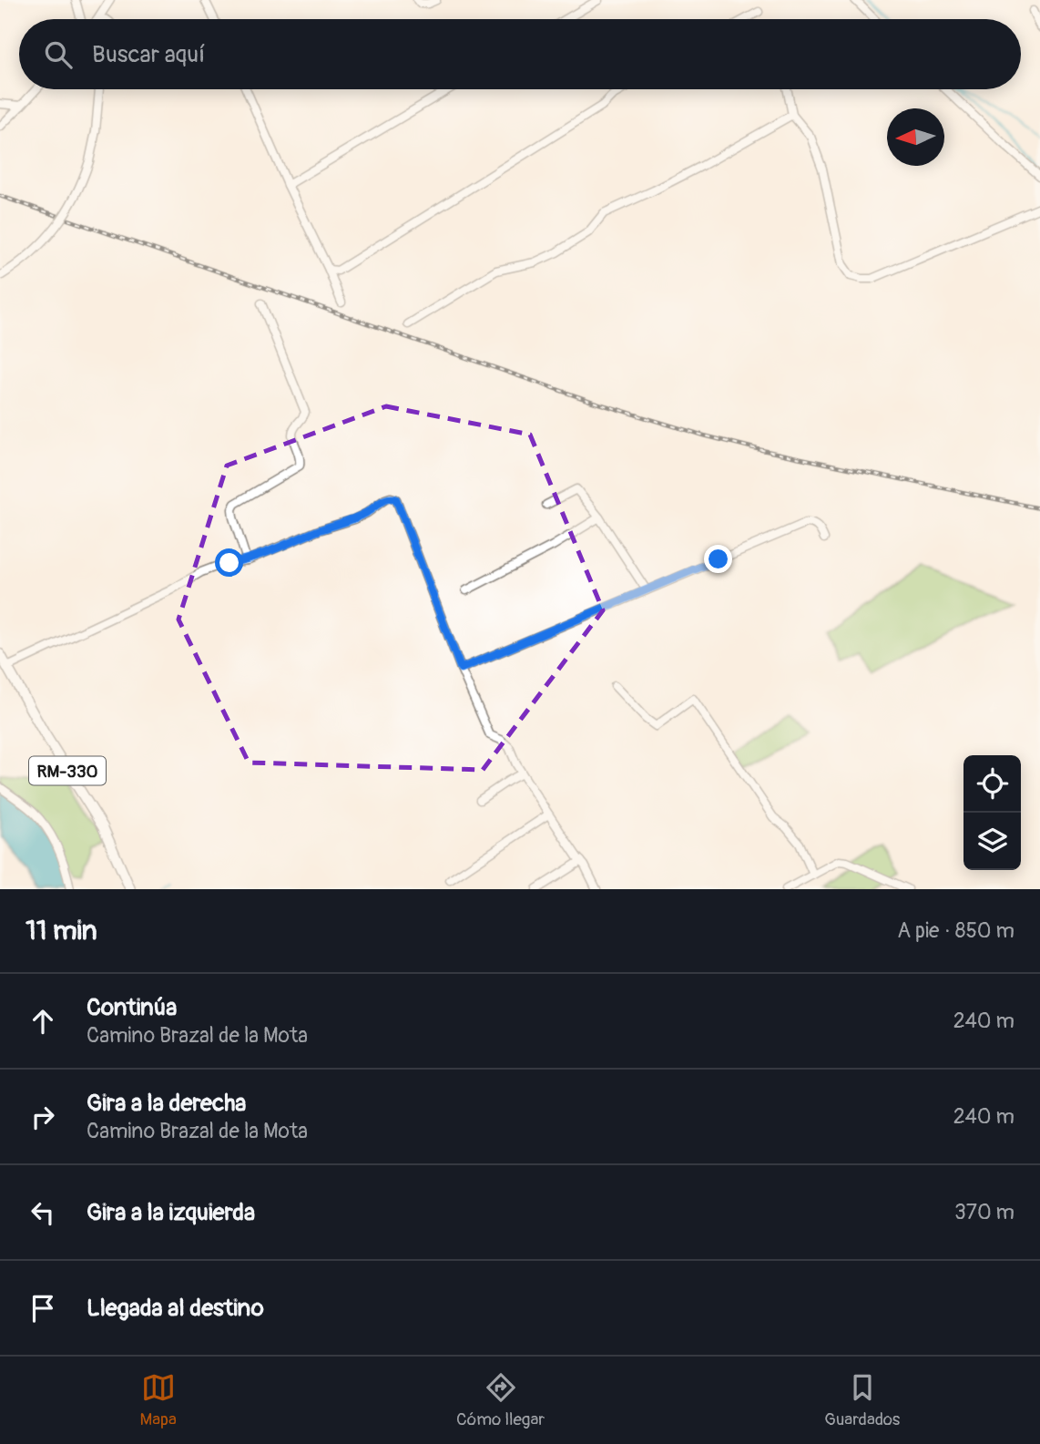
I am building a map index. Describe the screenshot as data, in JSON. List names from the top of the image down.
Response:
{
  "streets": {
    "main road": ["RM-330"]
  },
  "north": "left",
  "page": {
    "search": "Buscar aquí",
    "heading": ["11 min", "A pie · 850 m"],
    "list": [
      ["Continúa", "Camino Brazal de la Mota", "240 m"],
      ["Gira a la derecha", "Camino Brazal de la Mota", "240 m"],
      ["Gira a la izquierda", "370 m"],
      "Llegada al destino"
    ],
    "nav": ["Mapa", "Cómo llegar", "Guardados"]
  }
}
